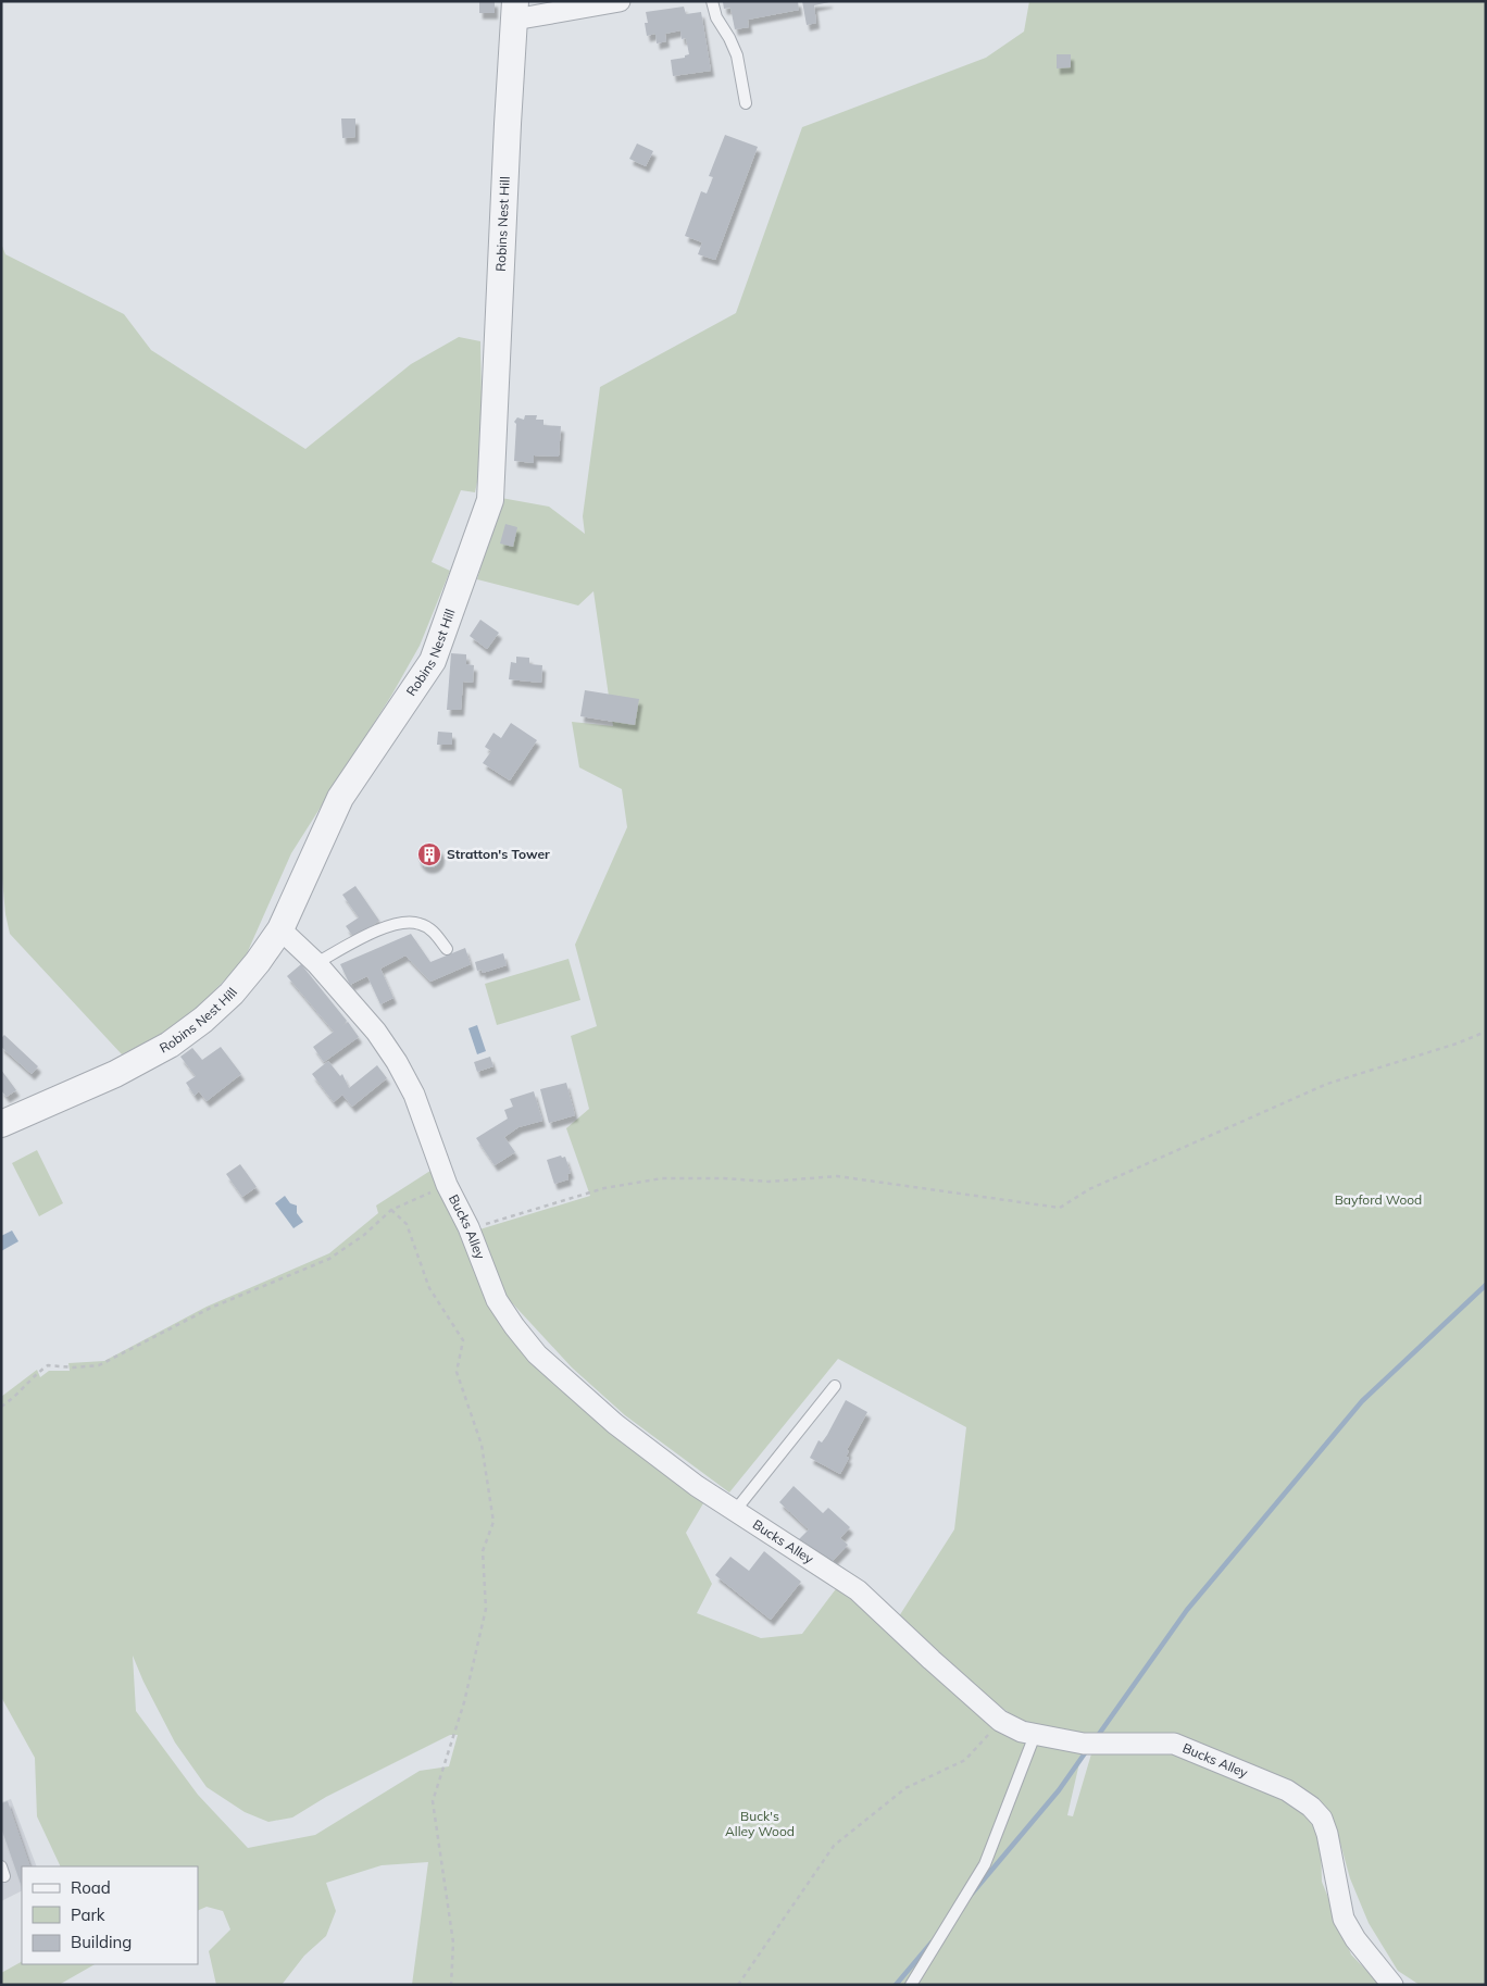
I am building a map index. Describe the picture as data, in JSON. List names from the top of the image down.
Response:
{
  "streets": {
    "street": ["Robins Nest Hill", "Bucks Alley"]
  },
  "crossings": [
    ["Robins Nest Hill", "Bucks Alley"]
  ],
  "parks": ["Bayford Wood", "Buck's Alley Wood"],
  "places": {
    "building": ["Stratton's Tower"]
  },
  "legend": ["Road", "Park", "Building"]
}
